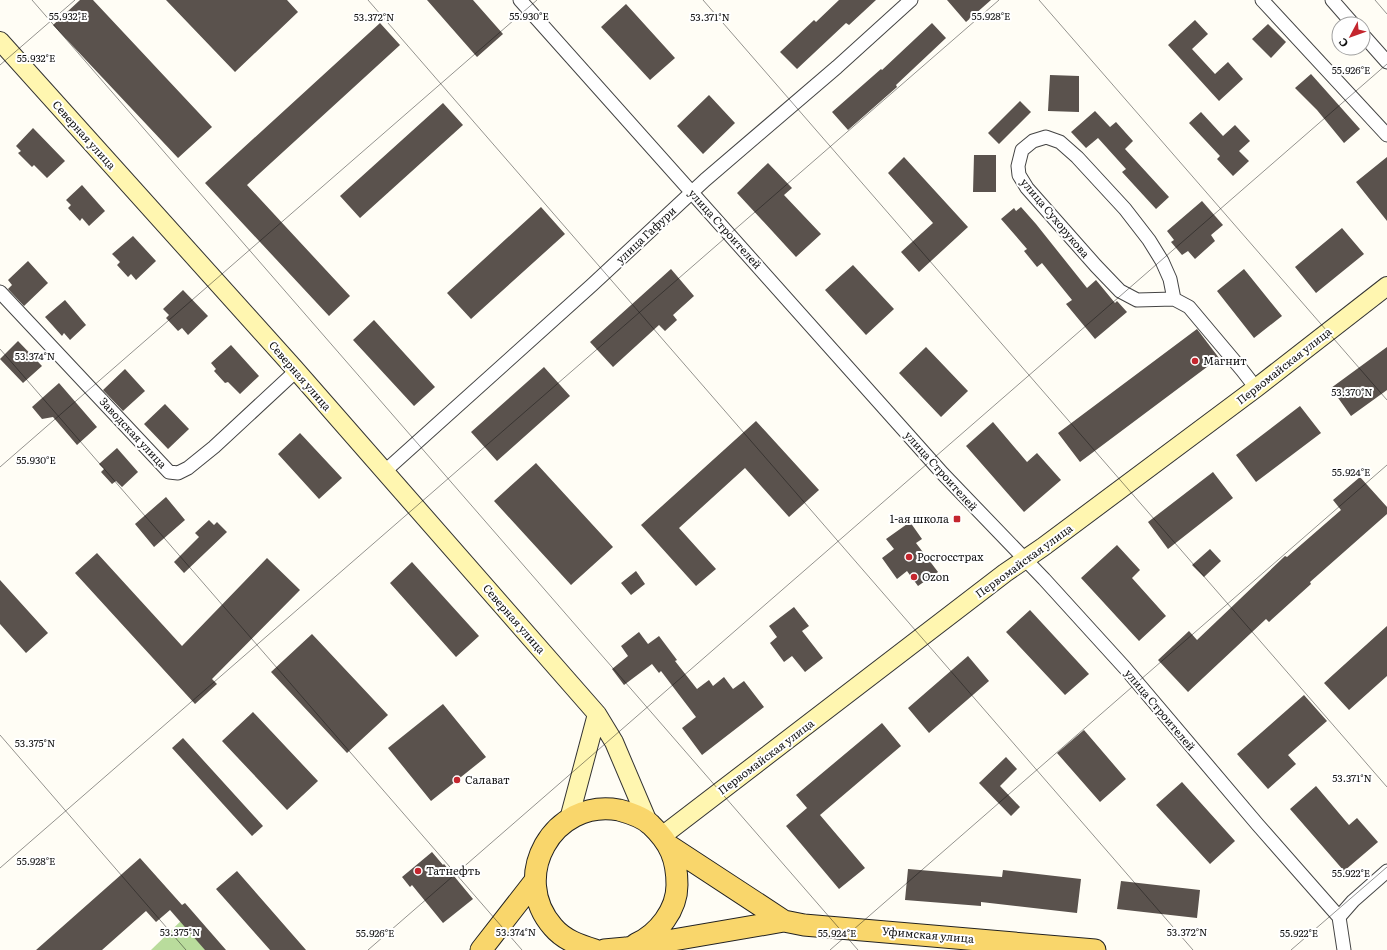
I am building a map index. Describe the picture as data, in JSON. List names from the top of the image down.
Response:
{
  "streets": {
    "main road": ["Уфимская улица"],
    "street": [
      "Северная улица",
      "улица Сухорукова",
      "улица Строителей",
      "улица Гафури",
      "Первомайская улица",
      "Заводская улица"
    ]
  },
  "crossings": [
    ["Северная улица", "улица Гафури"],
    ["Северная улица", "Первомайская улица"],
    ["Северная улица", "Заводская улица"],
    ["улица Строителей", "улица Гафури"],
    ["улица Строителей", "Первомайская улица"]
  ],
  "places": {
    "other": [
      "Магнит",
      "Росгосстрах",
      "Ozon",
      "Салават",
      "Татнефть"
    ],
    "transit": ["1-ая школа"]
  },
  "north": "bottom left",
  "coordinates": [
    "55.932°E",
    "55.930°E",
    "55.928°E",
    "53.372°N",
    "53.371°N",
    "55.926°E",
    "53.374°N",
    "53.370°N",
    "55.924°E",
    "53.375°N",
    "55.922°E"
  ]
}
